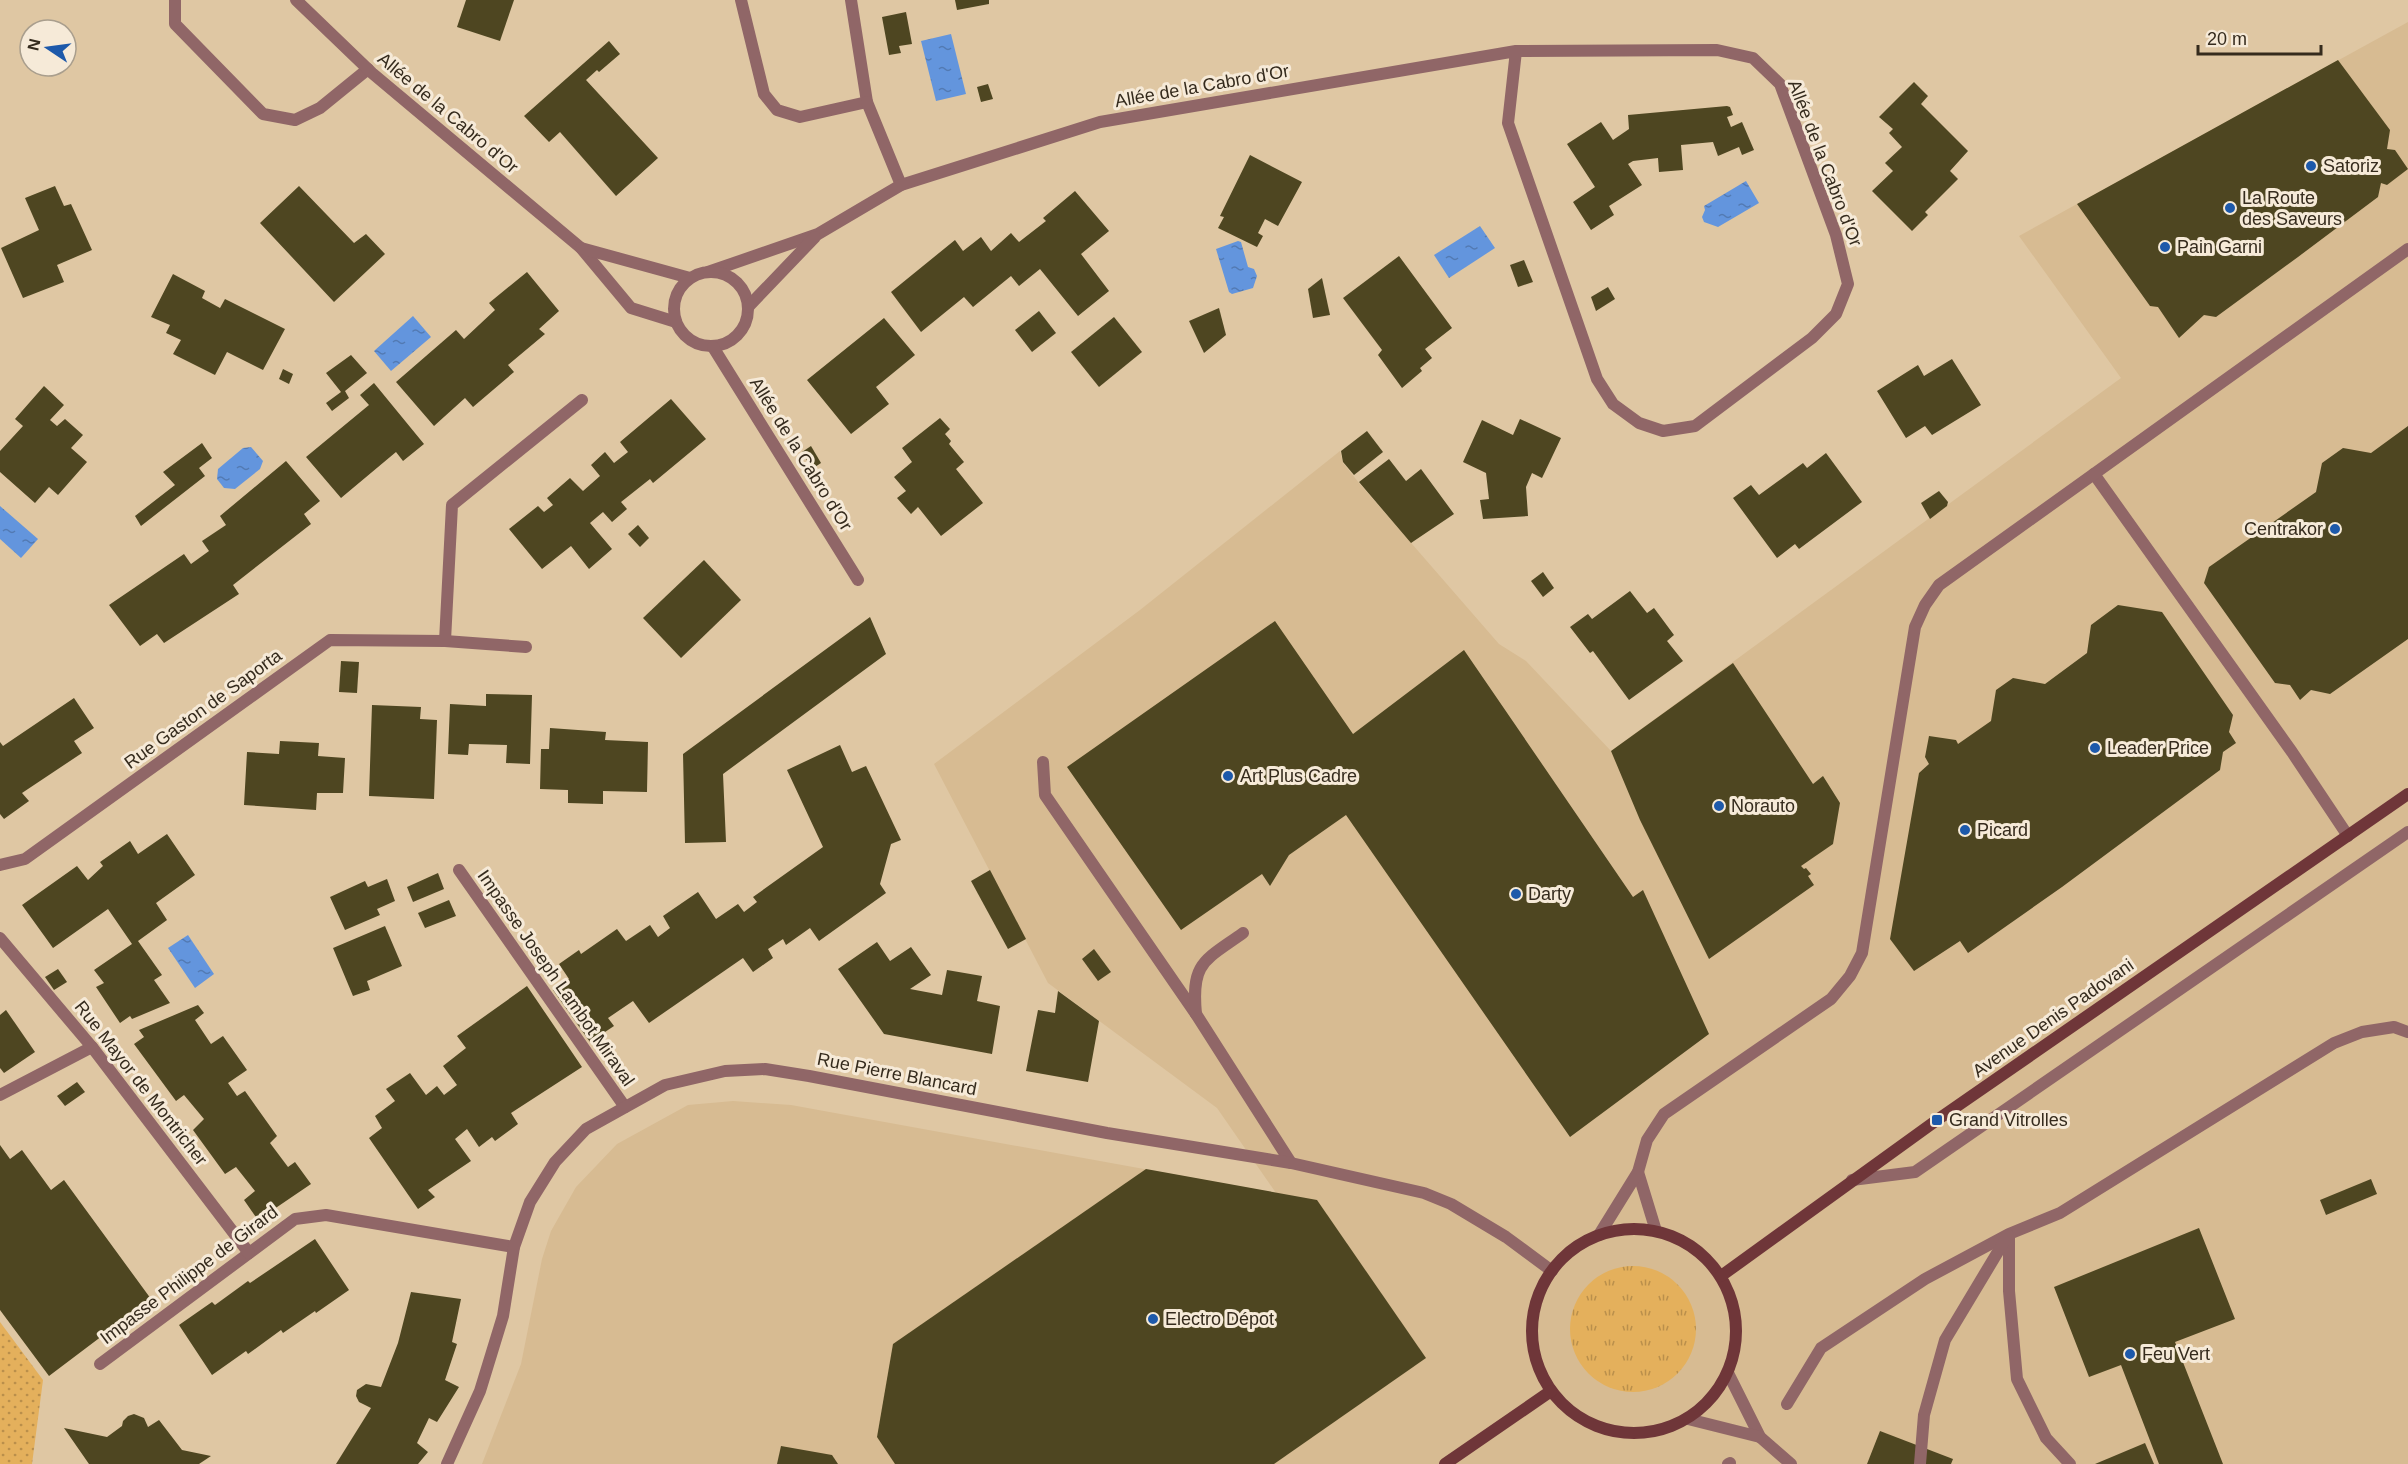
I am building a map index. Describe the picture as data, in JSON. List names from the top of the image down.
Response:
{
  "streets": {
    "main road": ["Avenue Denis Padovani"],
    "street": [
      "Allée de la Cabro d'Or",
      "Rue Gaston de Saporta",
      "Impasse Joseph Lambot Miraval",
      "Rue Pierre Blancard",
      "Rue Mayor de Montricher",
      "Impasse Philippe de Girard"
    ]
  },
  "crossings": [
    ["Impasse Joseph Lambot Miraval", "Rue Pierre Blancard"],
    ["Avenue Denis Padovani", "Rue Pierre Blancard"],
    ["Rue Pierre Blancard", "Impasse Philippe de Girard"],
    ["Rue Mayor de Montricher", "Impasse Philippe de Girard"]
  ],
  "places": {
    "other": [
      "Satoriz",
      "La Route des Saveurs",
      "Pain Garni",
      "Centrakor",
      "Leader Price",
      "Art Plus Cadre",
      "Norauto",
      "Picard",
      "Darty",
      "Electro Dépot",
      "Feu Vert"
    ],
    "transit": ["Grand Vitrolles"]
  },
  "scale_bar": "20 m",
  "north": "left"
}
